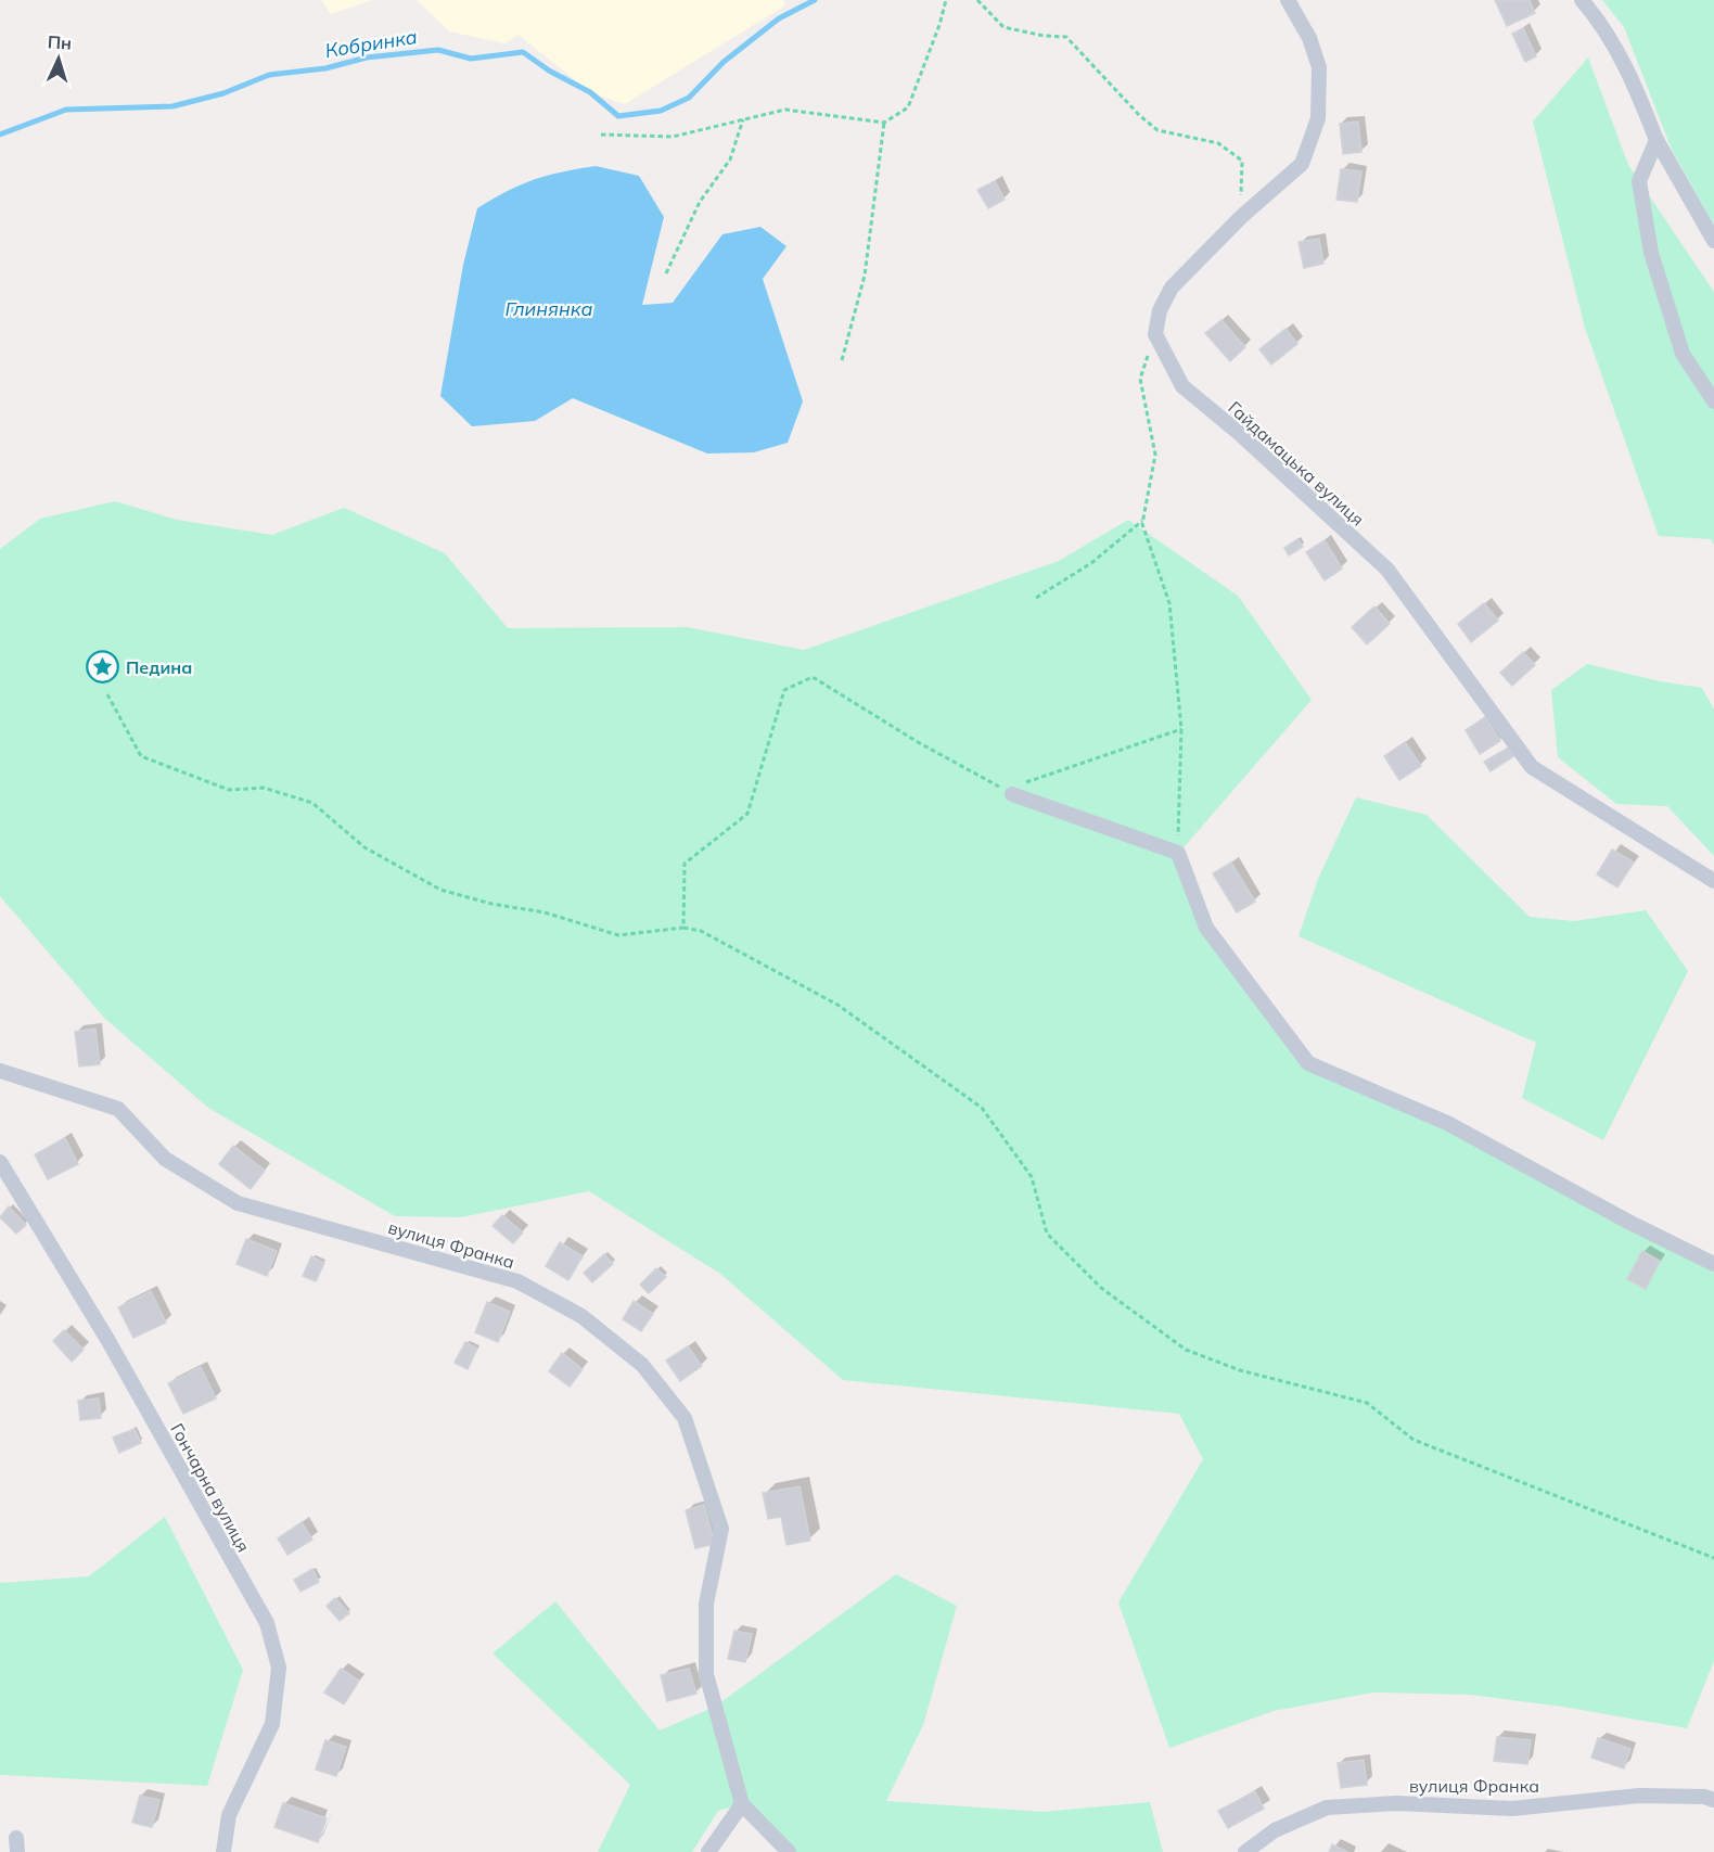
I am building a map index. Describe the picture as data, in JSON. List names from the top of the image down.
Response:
{
  "streets": {
    "street": ["Гайдамацька вулиця", "вулиця Франка", "Гончарна вулиця"]
  },
  "water": ["Кобринка", "Глинянка"],
  "places": {
    "place": ["Педина"]
  },
  "north": "top"
}
